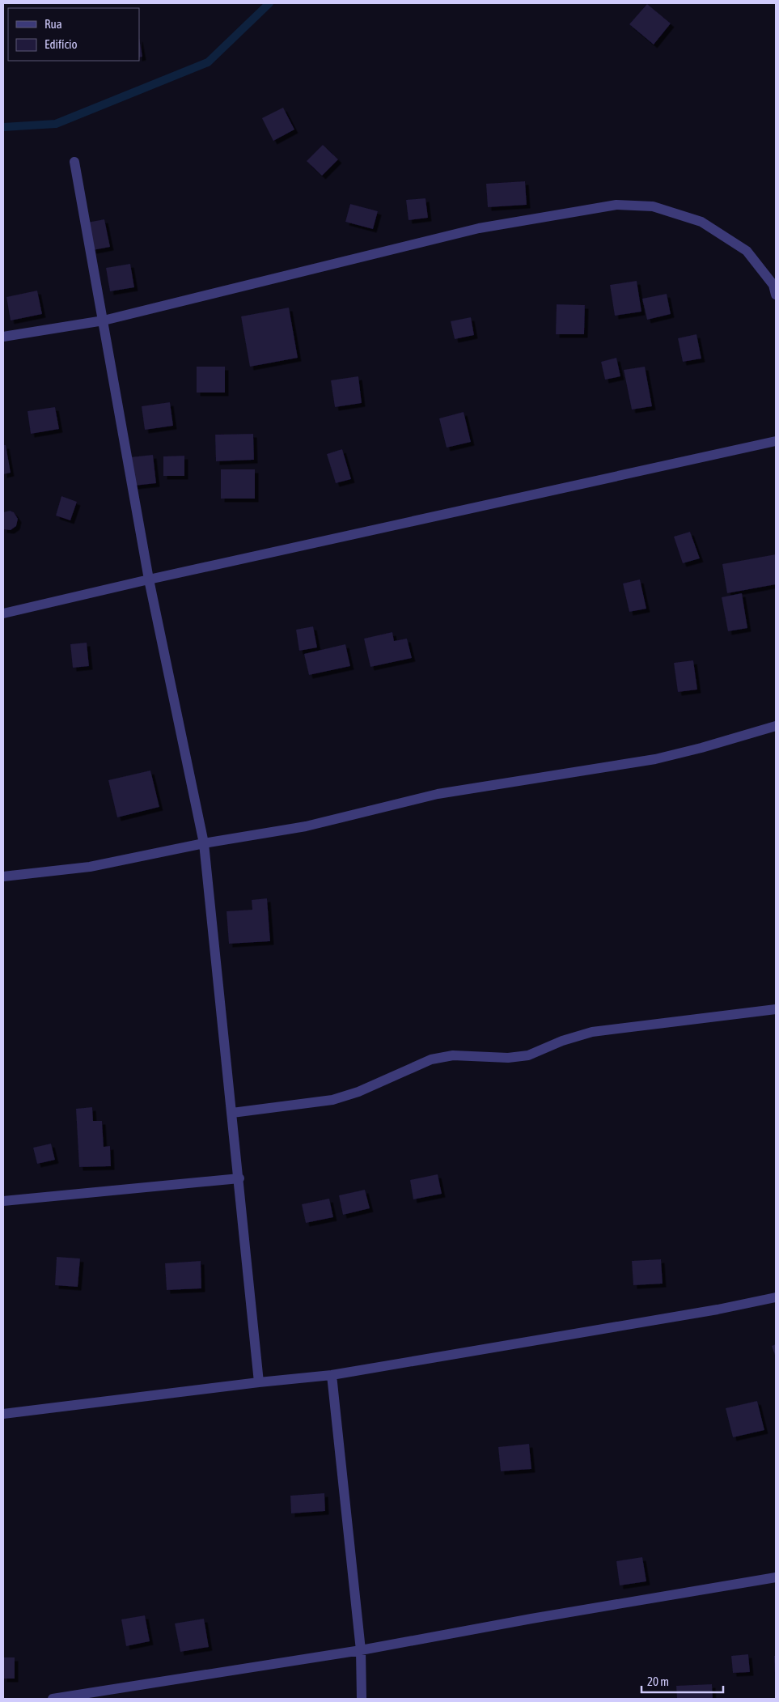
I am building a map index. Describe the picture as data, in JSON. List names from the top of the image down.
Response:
{
  "legend": ["Rua", "Edifício"],
  "scale_bar": "20 m"
}
